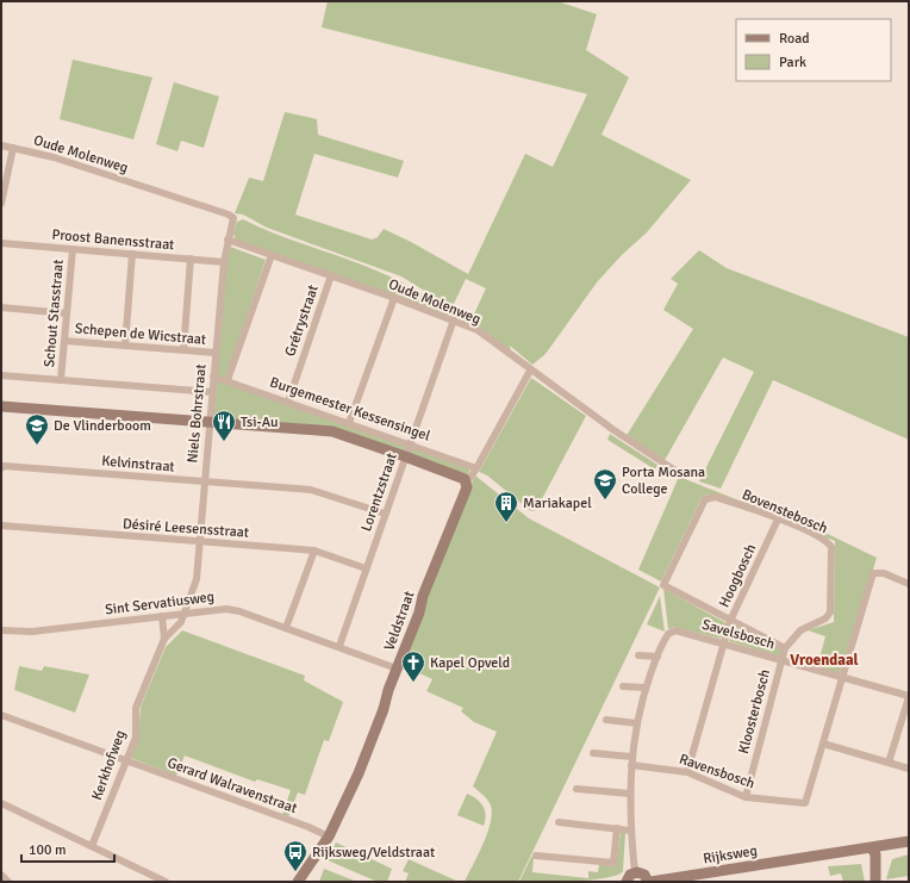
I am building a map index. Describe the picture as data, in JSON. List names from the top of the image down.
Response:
{
  "streets": {
    "street": [
      "Oude Molenweg",
      "Proost Banensstraat",
      "Schout Stasstraat",
      "Grétrystraat",
      "Schepen de Wicstraat",
      "Burgemeester Kessensingel",
      "Niels Bohrstraat",
      "Kelvinstraat",
      "Lorentzstraat",
      "Bovenstebosch",
      "Désiré Leesensstraat",
      "Hoogbosch",
      "Sint Servatiusweg",
      "Veldstraat",
      "Savelsbosch",
      "Kloosterbosch",
      "Kerkhofweg",
      "Ravensbosch",
      "Gerard Walravenstraat",
      "Rijksweg"
    ]
  },
  "crossings": [
    ["Oude Molenweg", "Grétrystraat"],
    ["Oude Molenweg", "Niels Bohrstraat"],
    ["Oude Molenweg", "Lorentzstraat"],
    ["Oude Molenweg", "Veldstraat"],
    ["Proost Banensstraat", "Schout Stasstraat"],
    ["Proost Banensstraat", "Niels Bohrstraat"],
    ["Schout Stasstraat", "Schepen de Wicstraat"],
    ["Grétrystraat", "Burgemeester Kessensingel"],
    ["Schepen de Wicstraat", "Niels Bohrstraat"],
    ["Burgemeester Kessensingel", "Niels Bohrstraat"],
    ["Burgemeester Kessensingel", "Lorentzstraat"],
    ["Burgemeester Kessensingel", "Veldstraat"],
    ["Niels Bohrstraat", "Kelvinstraat"],
    ["Niels Bohrstraat", "Désiré Leesensstraat"],
    ["Niels Bohrstraat", "Sint Servatiusweg"],
    ["Niels Bohrstraat", "Kerkhofweg"],
    ["Kelvinstraat", "Lorentzstraat"],
    ["Lorentzstraat", "Désiré Leesensstraat"],
    ["Lorentzstraat", "Sint Servatiusweg"],
    ["Bovenstebosch", "Hoogbosch"],
    ["Bovenstebosch", "Kloosterbosch"],
    ["Hoogbosch", "Savelsbosch"],
    ["Hoogbosch", "Ravensbosch"],
    ["Sint Servatiusweg", "Veldstraat"],
    ["Sint Servatiusweg", "Kerkhofweg"],
    ["Veldstraat", "Gerard Walravenstraat"],
    ["Savelsbosch", "Kloosterbosch"],
    ["Savelsbosch", "Ravensbosch"],
    ["Kloosterbosch", "Ravensbosch"],
    ["Kerkhofweg", "Gerard Walravenstraat"]
  ],
  "districts": ["Vroendaal"],
  "places": {
    "restaurant": ["Tsi-Au"],
    "school or university": ["De Vlinderboom", "Porta Mosana College"],
    "building": ["Mariakapel"],
    "church": ["Kapel Opveld"],
    "bus stop": ["Rijksweg/Veldstraat"]
  },
  "legend": ["Road", "Park"],
  "scale_bar": "100 m"
}
